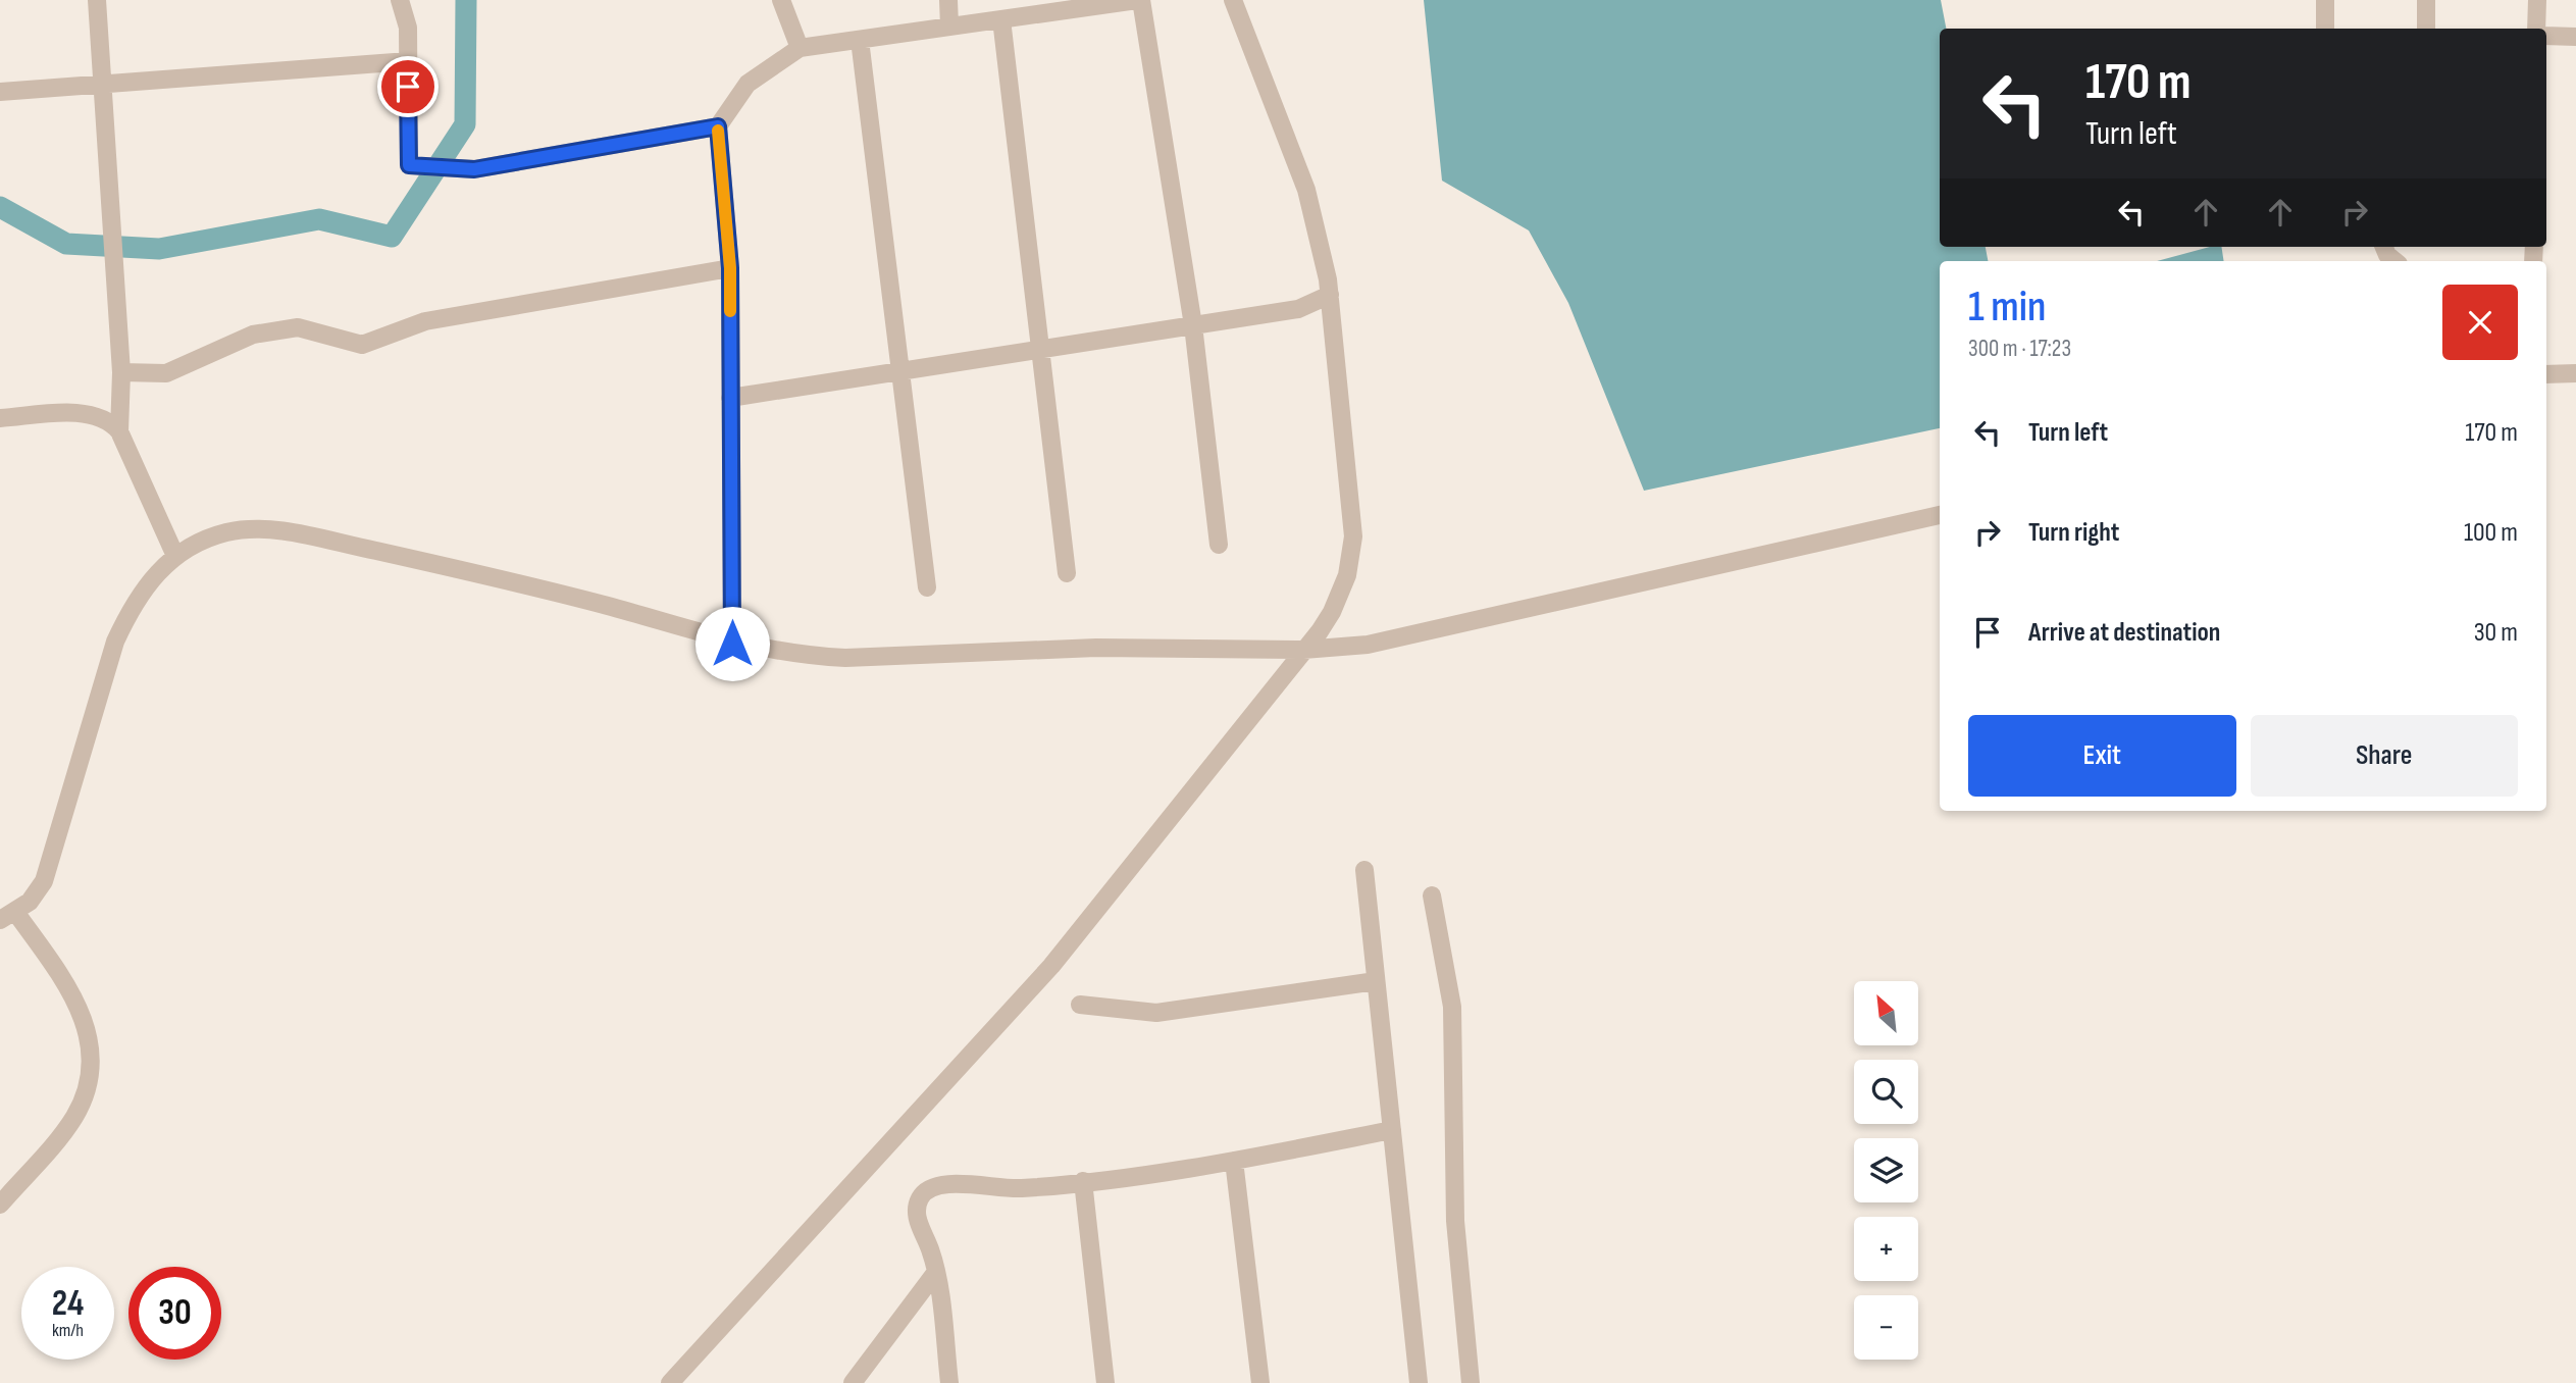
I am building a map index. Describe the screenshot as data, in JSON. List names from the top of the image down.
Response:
{
  "north": "top left",
  "page": {
    "turn": ["170 m", "Turn left"],
    "heading": ["1 min", "300 m · 17:23"],
    "list": [
      {
        "name": "Turn left",
        "value": "170 m"
      },
      {
        "name": "Turn right",
        "value": "100 m"
      },
      {
        "name": "Arrive at destination",
        "value": "30 m"
      }
    ],
    "buttons": ["Exit", "Share"],
    "map_buttons": ["+", "−"],
    "speed": "24 km/h",
    "limit": "30"
  }
}
